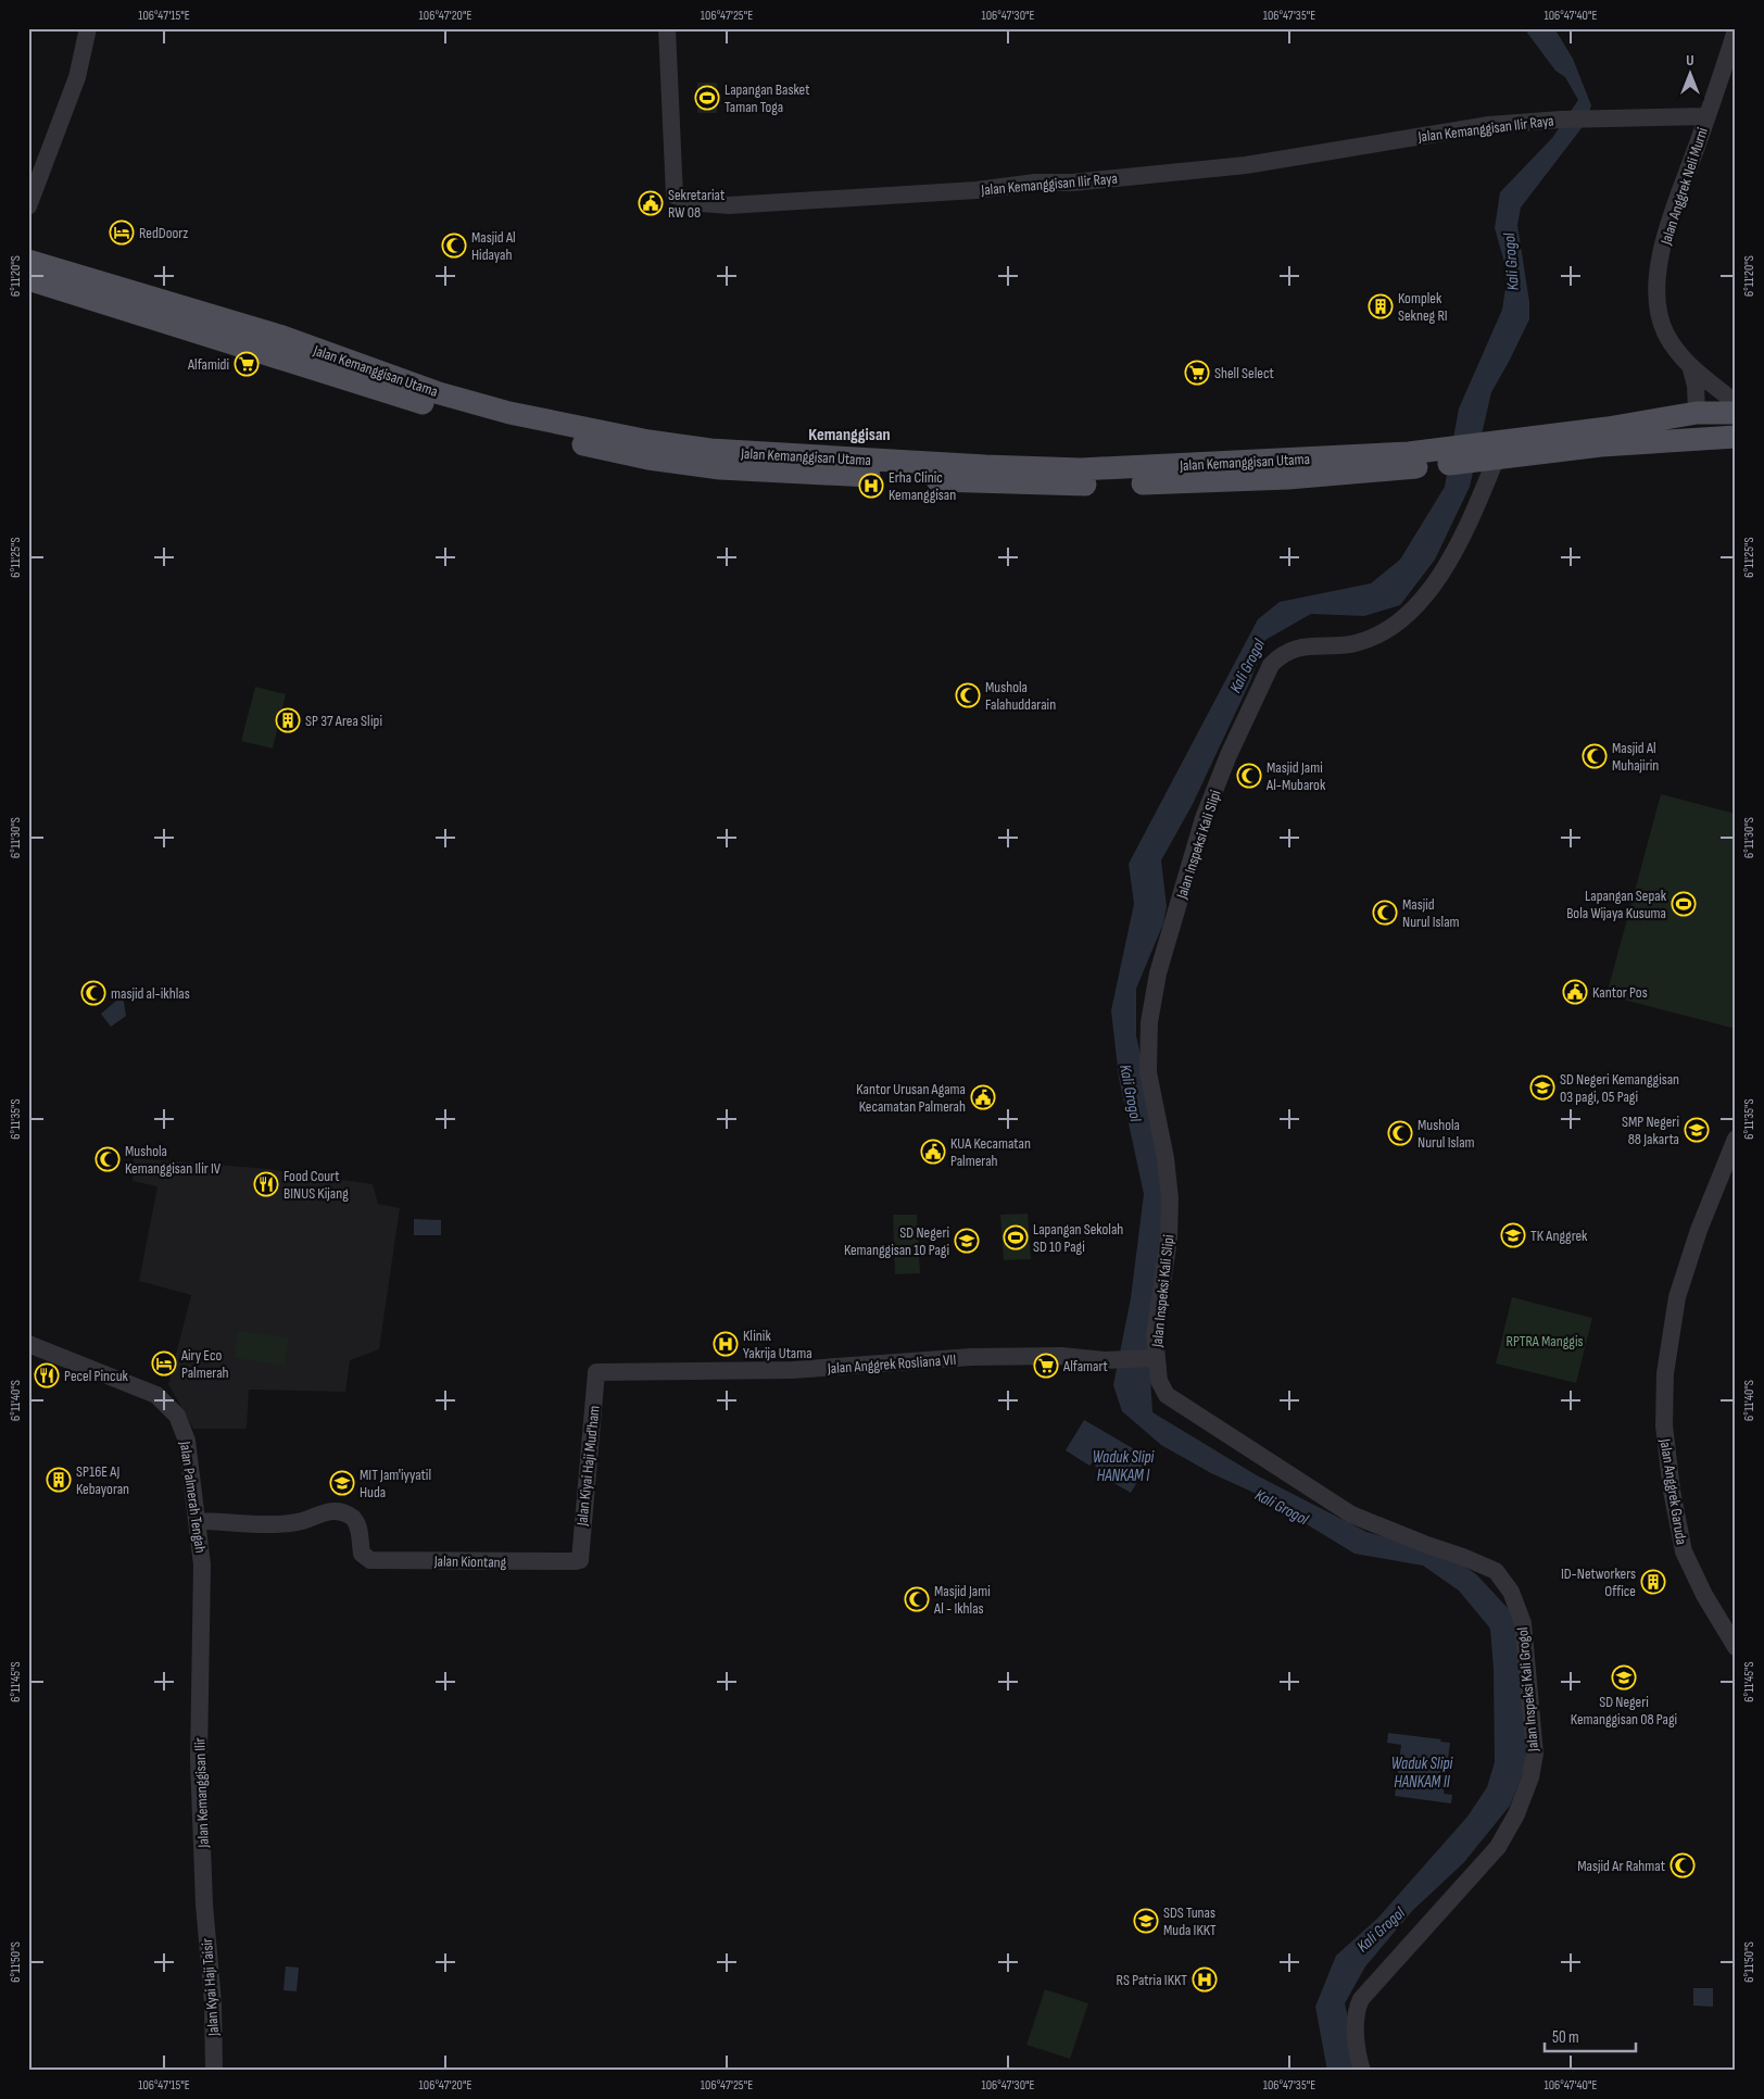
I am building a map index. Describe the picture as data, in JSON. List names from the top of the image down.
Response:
{
  "streets": {
    "main road": ["Jalan Kemanggisan Utama"],
    "street": [
      "Jalan Kemanggisan Ilir Raya",
      "Jalan Anggrek Neli Murni",
      "Jalan Inspeksi Kali Slipi",
      "Jalan Anggrek Rosliana VII",
      "Jalan Kiyai Haji Mud'ham",
      "Jalan Anggrek Garuda",
      "Jalan Palmerah Tengah",
      "Jalan Kiontang",
      "Jalan Inspeksi Kali Grogol",
      "Jalan Kemanggisan Ilir",
      "Jalan Kyai Haji Taisir"
    ]
  },
  "crossings": [
    ["Jalan Kemanggisan Ilir Raya", "Jalan Anggrek Neli Murni"],
    ["Jalan Kemanggisan Utama", "Jalan Inspeksi Kali Slipi"],
    ["Jalan Inspeksi Kali Slipi", "Jalan Anggrek Rosliana VII"],
    ["Jalan Inspeksi Kali Slipi", "Jalan Inspeksi Kali Grogol"],
    ["Jalan Anggrek Rosliana VII", "Jalan Kiyai Haji Mud'ham"],
    ["Jalan Anggrek Rosliana VII", "Jalan Inspeksi Kali Grogol"],
    ["Jalan Kiyai Haji Mud'ham", "Jalan Kiontang"],
    ["Jalan Palmerah Tengah", "Jalan Kiontang"],
    ["Jalan Palmerah Tengah", "Jalan Kemanggisan Ilir"],
    ["Jalan Kemanggisan Ilir", "Jalan Kyai Haji Taisir"]
  ],
  "districts": ["Kemanggisan"],
  "water": ["Kali Grogol", "Waduk Slipi HANKAM I", "Waduk Slipi HANKAM II"],
  "parks": ["RPTRA Manggis"],
  "places": {
    "sports": ["Lapangan Basket Taman Toga", "Lapangan Sepak Bola Wijaya Kusuma", "Lapangan Sekolah SD 10 Pagi"],
    "public building": [
      "Sekretariat RW 08",
      "Kantor Pos",
      "Kantor Urusan Agama Kecamatan Palmerah",
      "KUA Kecamatan Palmerah"
    ],
    "hotel": ["RedDoorz", "Airy Eco Palmerah"],
    "mosque": [
      "Masjid Al Hidayah",
      "Mushola Falahuddarain",
      "Masjid Al Muhajirin",
      "Masjid Jami Al-Mubarok",
      "Masjid Nurul Islam",
      "masjid al-ikhlas",
      "Mushola Nurul Islam",
      "Mushola Kemanggisan Ilir IV",
      "Masjid Jami Al - Ikhlas",
      "Masjid Ar Rahmat"
    ],
    "building": [
      "Komplek Sekneg RI",
      "SP 37 Area Slipi",
      "SP16E AJ Kebayoran",
      "ID-Networkers Office"
    ],
    "supermarket": ["Alfamidi", "Shell Select", "Alfamart"],
    "hospital": ["Erha Clinic Kemanggisan", "Klinik Yakrija Utama", "RS Patria IKKT"],
    "school or university": [
      "SD Negeri Kemanggisan 03 pagi, 05 Pagi",
      "SMP Negeri 88 Jakarta",
      "TK Anggrek",
      "SD Negeri Kemanggisan 10 Pagi",
      "MIT Jam'iyyatil Huda",
      "SD Negeri Kemanggisan 08 Pagi",
      "SDS Tunas Muda IKKT"
    ],
    "restaurant": ["Food Court BINUS Kijang", "Pecel Pincuk"]
  },
  "scale_bar": "50 m",
  "north": "top",
  "coordinates": [
    "106°47'15\"E",
    "106°47'20\"E",
    "106°47'25\"E",
    "106°47'30\"E",
    "106°47'35\"E",
    "106°47'40\"E",
    "6°11'20\"S",
    "6°11'25\"S",
    "6°11'30\"S",
    "6°11'35\"S",
    "6°11'40\"S",
    "6°11'45\"S",
    "6°11'50\"S"
  ]
}
